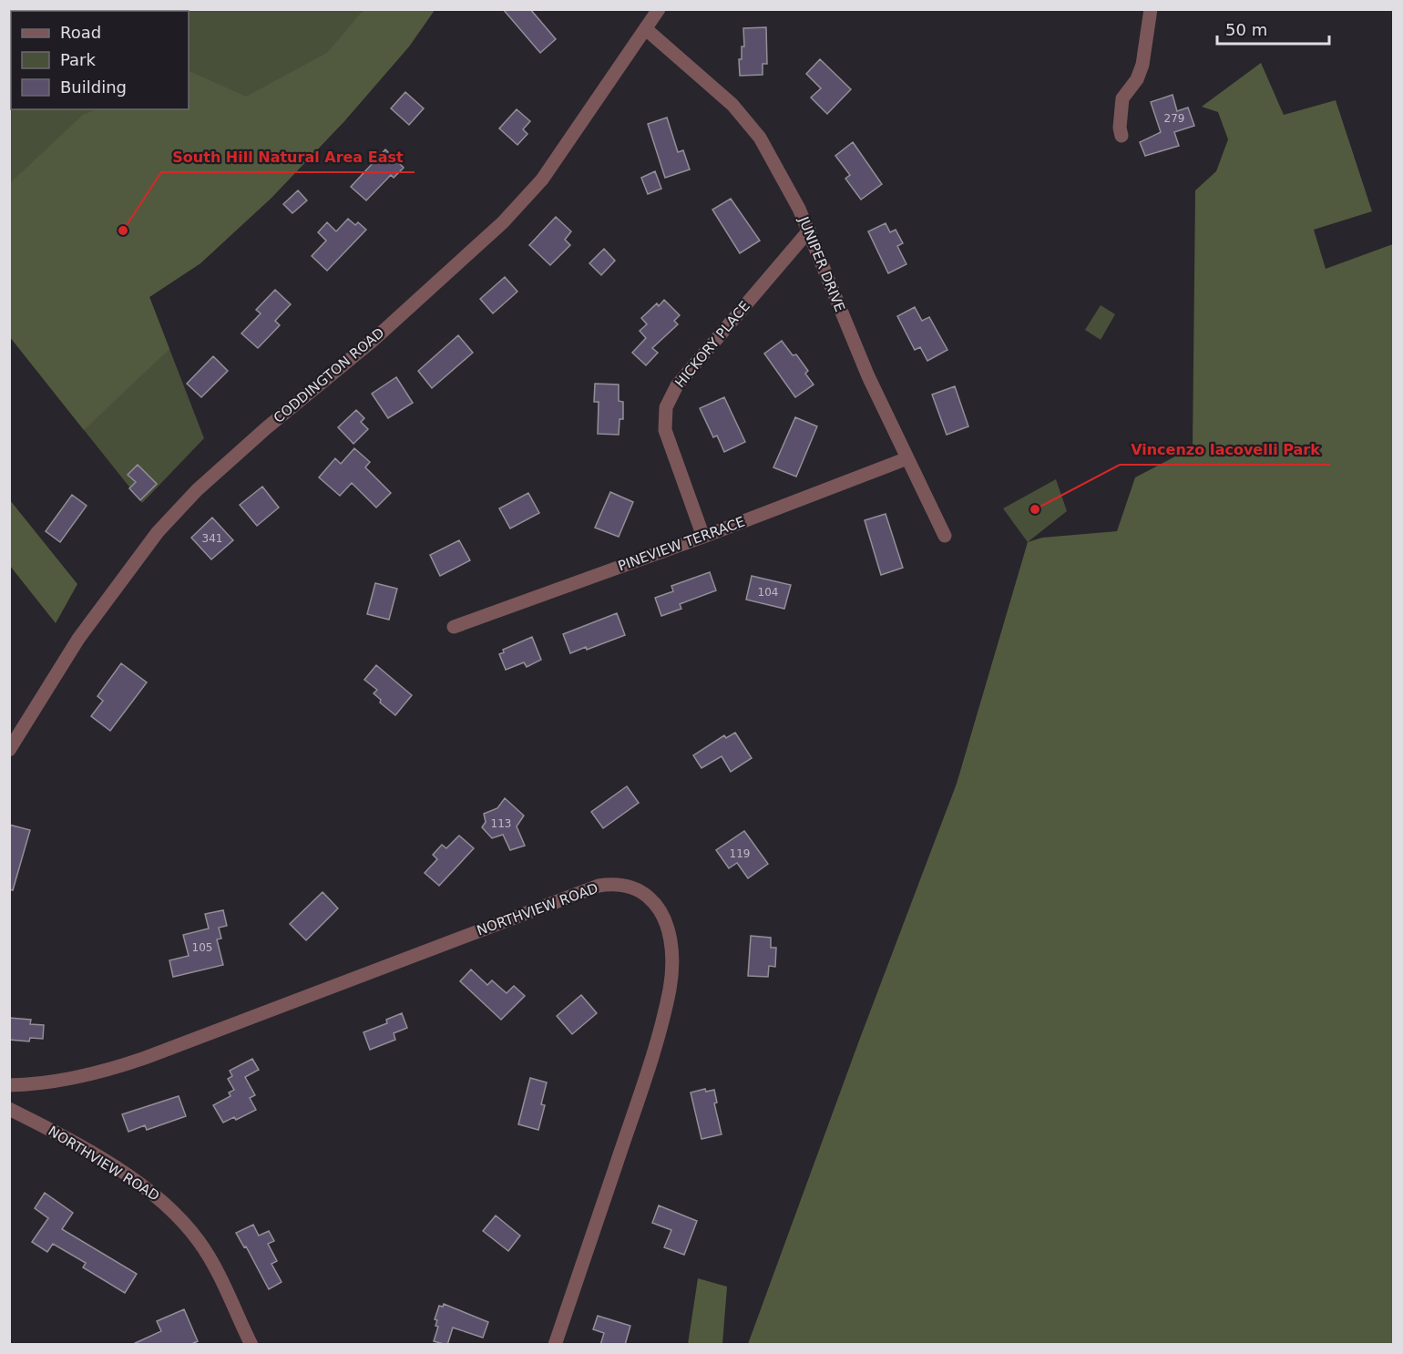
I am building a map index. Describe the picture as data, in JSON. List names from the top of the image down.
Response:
{
  "streets": {
    "street": [
      "JUNIPER DRIVE",
      "HICKORY PLACE",
      "CODDINGTON ROAD",
      "PINEVIEW TERRACE",
      "NORTHVIEW ROAD"
    ]
  },
  "crossings": [
    ["JUNIPER DRIVE", "HICKORY PLACE"],
    ["JUNIPER DRIVE", "CODDINGTON ROAD"],
    ["JUNIPER DRIVE", "PINEVIEW TERRACE"],
    ["HICKORY PLACE", "PINEVIEW TERRACE"]
  ],
  "places": ["South Hill Natural Area East", "Vincenzo Iacovelli Park"],
  "house_numbers": [
    "279",
    "341",
    "104",
    "113",
    "119",
    "105"
  ],
  "legend": ["Road", "Park", "Building"],
  "scale_bar": "50 m"
}
